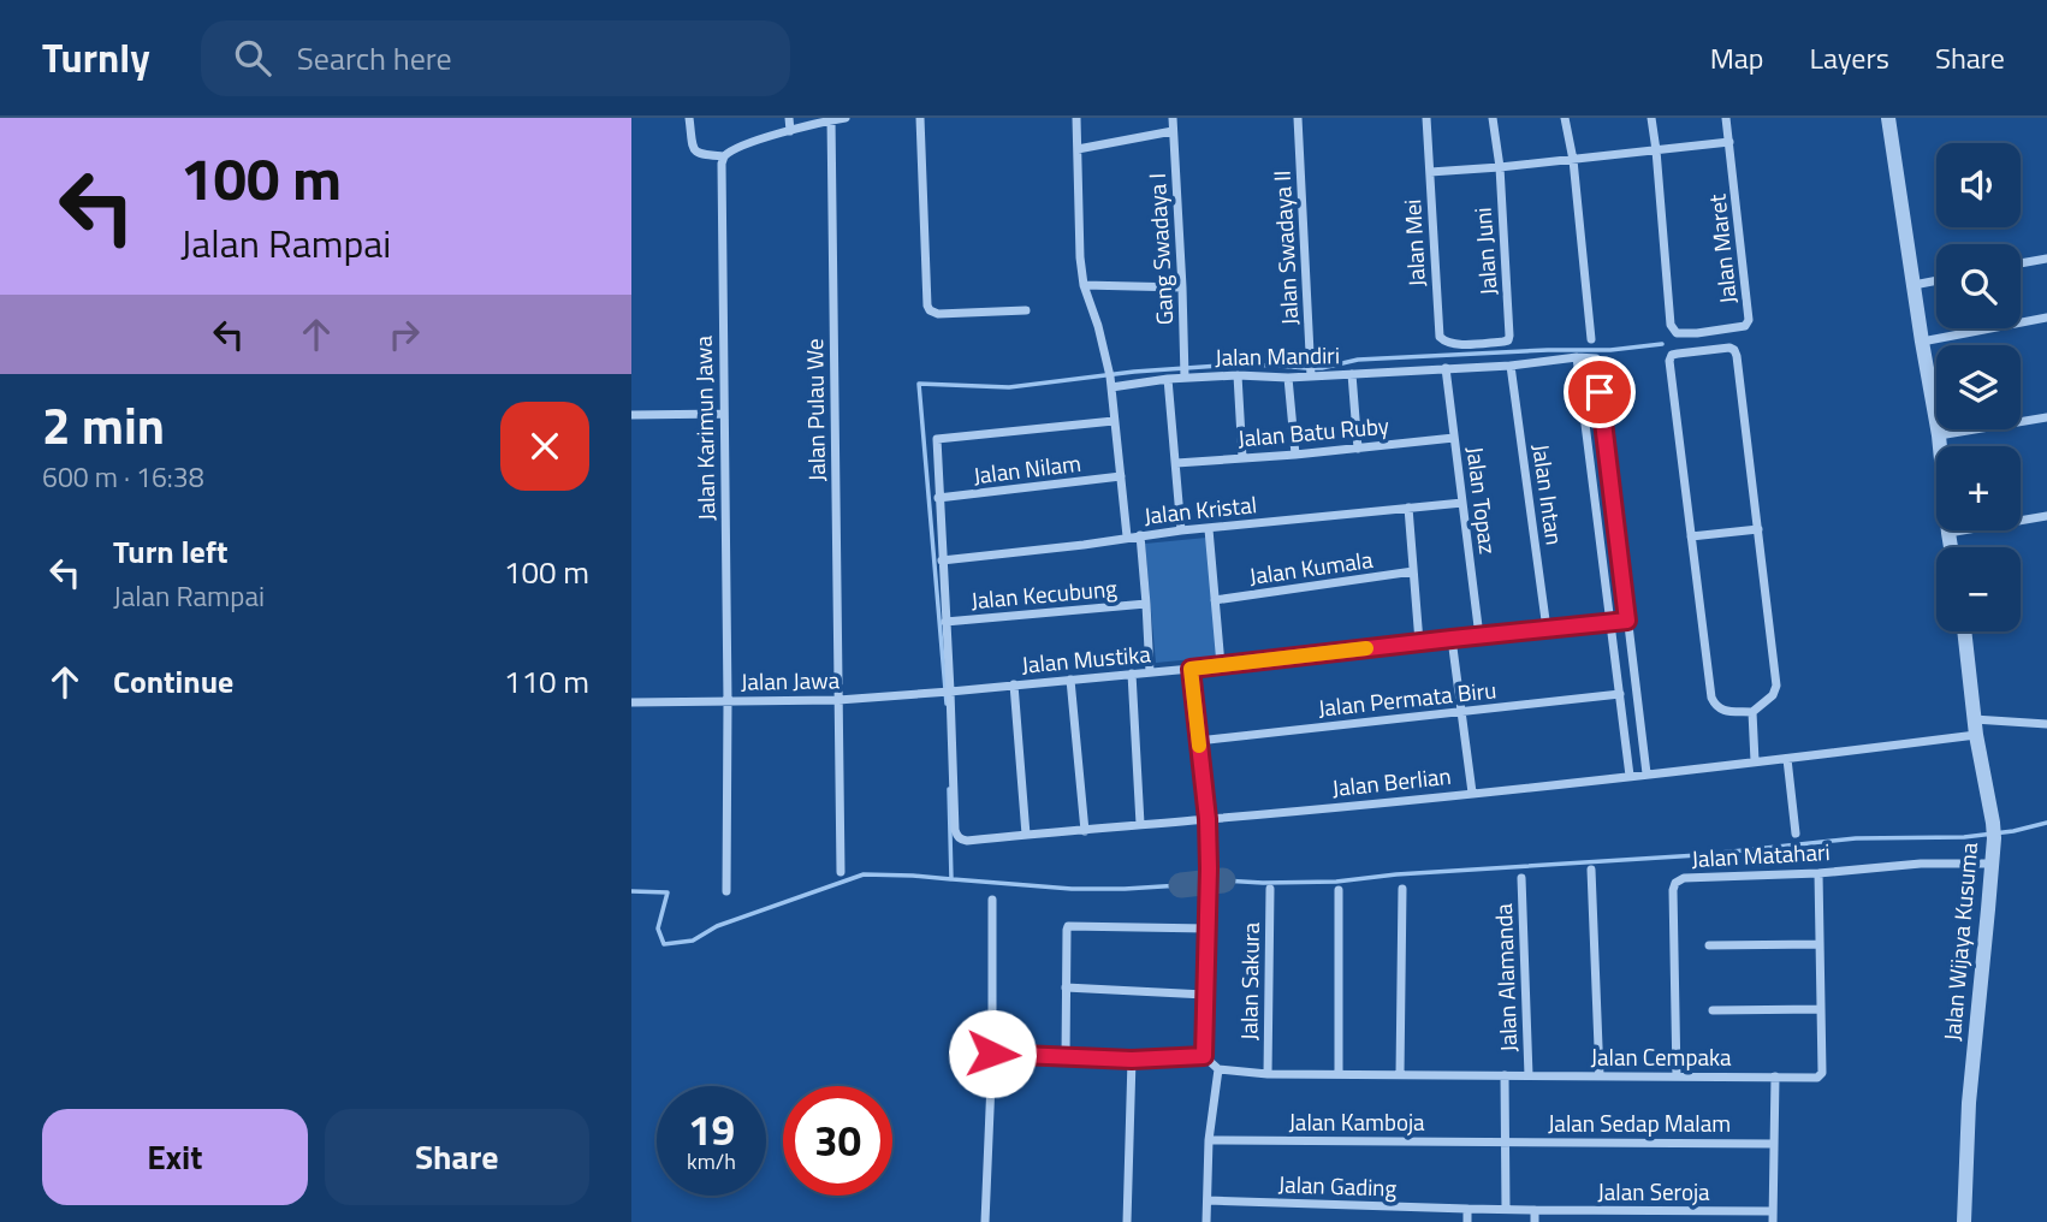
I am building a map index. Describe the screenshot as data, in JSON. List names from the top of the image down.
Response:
{
  "streets": {
    "street": [
      "Jalan Mei",
      "Jalan Swadaya II",
      "Gang Swadaya I",
      "Jalan Maret",
      "Jalan Juni",
      "Jalan Mandiri",
      "Jalan Pulau We",
      "Jalan Karimun Jawa",
      "Jalan Batu Ruby",
      "Jalan Nilam",
      "Jalan Intan",
      "Jalan Topaz",
      "Jalan Kristal",
      "Jalan Kumala",
      "Jalan Kecubung",
      "Jalan Mustika",
      "Jalan Jawa",
      "Jalan Permata Biru",
      "Jalan Berlian",
      "Jalan Matahari",
      "Jalan Wijaya Kusuma",
      "Jalan Alamanda",
      "Jalan Sakura",
      "Jalan Cempaka",
      "Jalan Kamboja",
      "Jalan Sedap Malam",
      "Jalan Gading",
      "Jalan Seroja"
    ]
  },
  "crossings": [
    ["Jalan Mei", "Jalan Juni"],
    ["Jalan Swadaya II", "Jalan Mandiri"],
    ["Gang Swadaya I", "Jalan Mandiri"],
    ["Jalan Mandiri", "Jalan Intan"],
    ["Jalan Mandiri", "Jalan Topaz"],
    ["Jalan Mandiri", "Jalan Mustika"],
    ["Jalan Pulau We", "Jalan Jawa"],
    ["Jalan Karimun Jawa", "Jalan Jawa"],
    ["Jalan Batu Ruby", "Jalan Topaz"],
    ["Jalan Intan", "Jalan Mustika"],
    ["Jalan Topaz", "Jalan Kristal"],
    ["Jalan Topaz", "Jalan Mustika"],
    ["Jalan Mustika", "Jalan Jawa"],
    ["Jalan Mustika", "Jalan Berlian"],
    ["Jalan Jawa", "Jalan Berlian"],
    ["Jalan Berlian", "Jalan Wijaya Kusuma"],
    ["Jalan Matahari", "Jalan Wijaya Kusuma"],
    ["Jalan Matahari", "Jalan Cempaka"],
    ["Jalan Alamanda", "Jalan Cempaka"],
    ["Jalan Sakura", "Jalan Kamboja"],
    ["Jalan Cempaka", "Jalan Kamboja"],
    ["Jalan Kamboja", "Jalan Sedap Malam"],
    ["Jalan Gading", "Jalan Seroja"]
  ],
  "page": {
    "header": "Turnly",
    "search": "Search here",
    "nav": ["Map", "Layers", "Share"],
    "turn": ["100 m", "Jalan Rampai"],
    "map_buttons": ["+", "−"],
    "heading": ["2 min", "600 m · 16:38"],
    "list": [
      {
        "name": "Turn left",
        "note": "Jalan Rampai",
        "value": "100 m"
      },
      {
        "name": "Continue",
        "value": "110 m"
      }
    ],
    "speed": "19 km/h",
    "limit": "30",
    "buttons": ["Exit", "Share"]
  }
}
